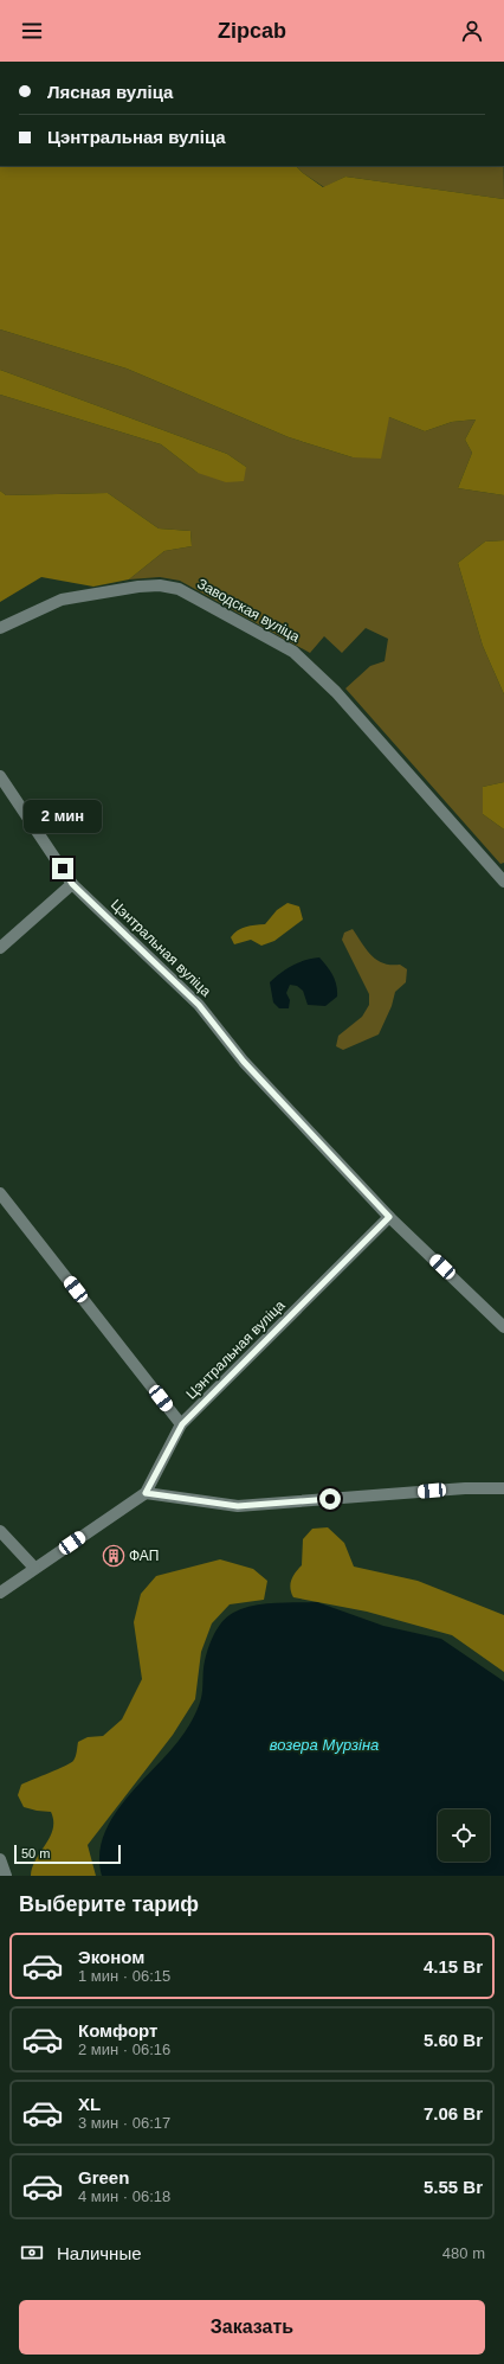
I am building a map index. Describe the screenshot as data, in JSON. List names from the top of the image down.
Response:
{
  "streets": {
    "street": ["Заводская вуліца", "Цэнтральная вуліца"]
  },
  "water": ["возера Мурзіна"],
  "places": {
    "building": ["ФАП"]
  },
  "scale_bar": "50 m",
  "page": {
    "header": "Zipcab",
    "banner": ["Лясная вуліца", "Цэнтральная вуліца"],
    "bubble": "2 мин",
    "scale": "50 m",
    "heading": "Выберите тариф",
    "list": [
      {
        "name": "Эконом",
        "note": "1 мин · 06:15",
        "value": "4.15 Br"
      },
      {
        "name": "Комфорт",
        "note": "2 мин · 06:16",
        "value": "5.60 Br"
      },
      {
        "name": "XL",
        "note": "3 мин · 06:17",
        "value": "7.06 Br"
      },
      {
        "name": "Green",
        "note": "4 мин · 06:18",
        "value": "5.55 Br"
      }
    ],
    "pay": ["Наличные", "480 m"],
    "buttons": "Заказать"
  }
}
